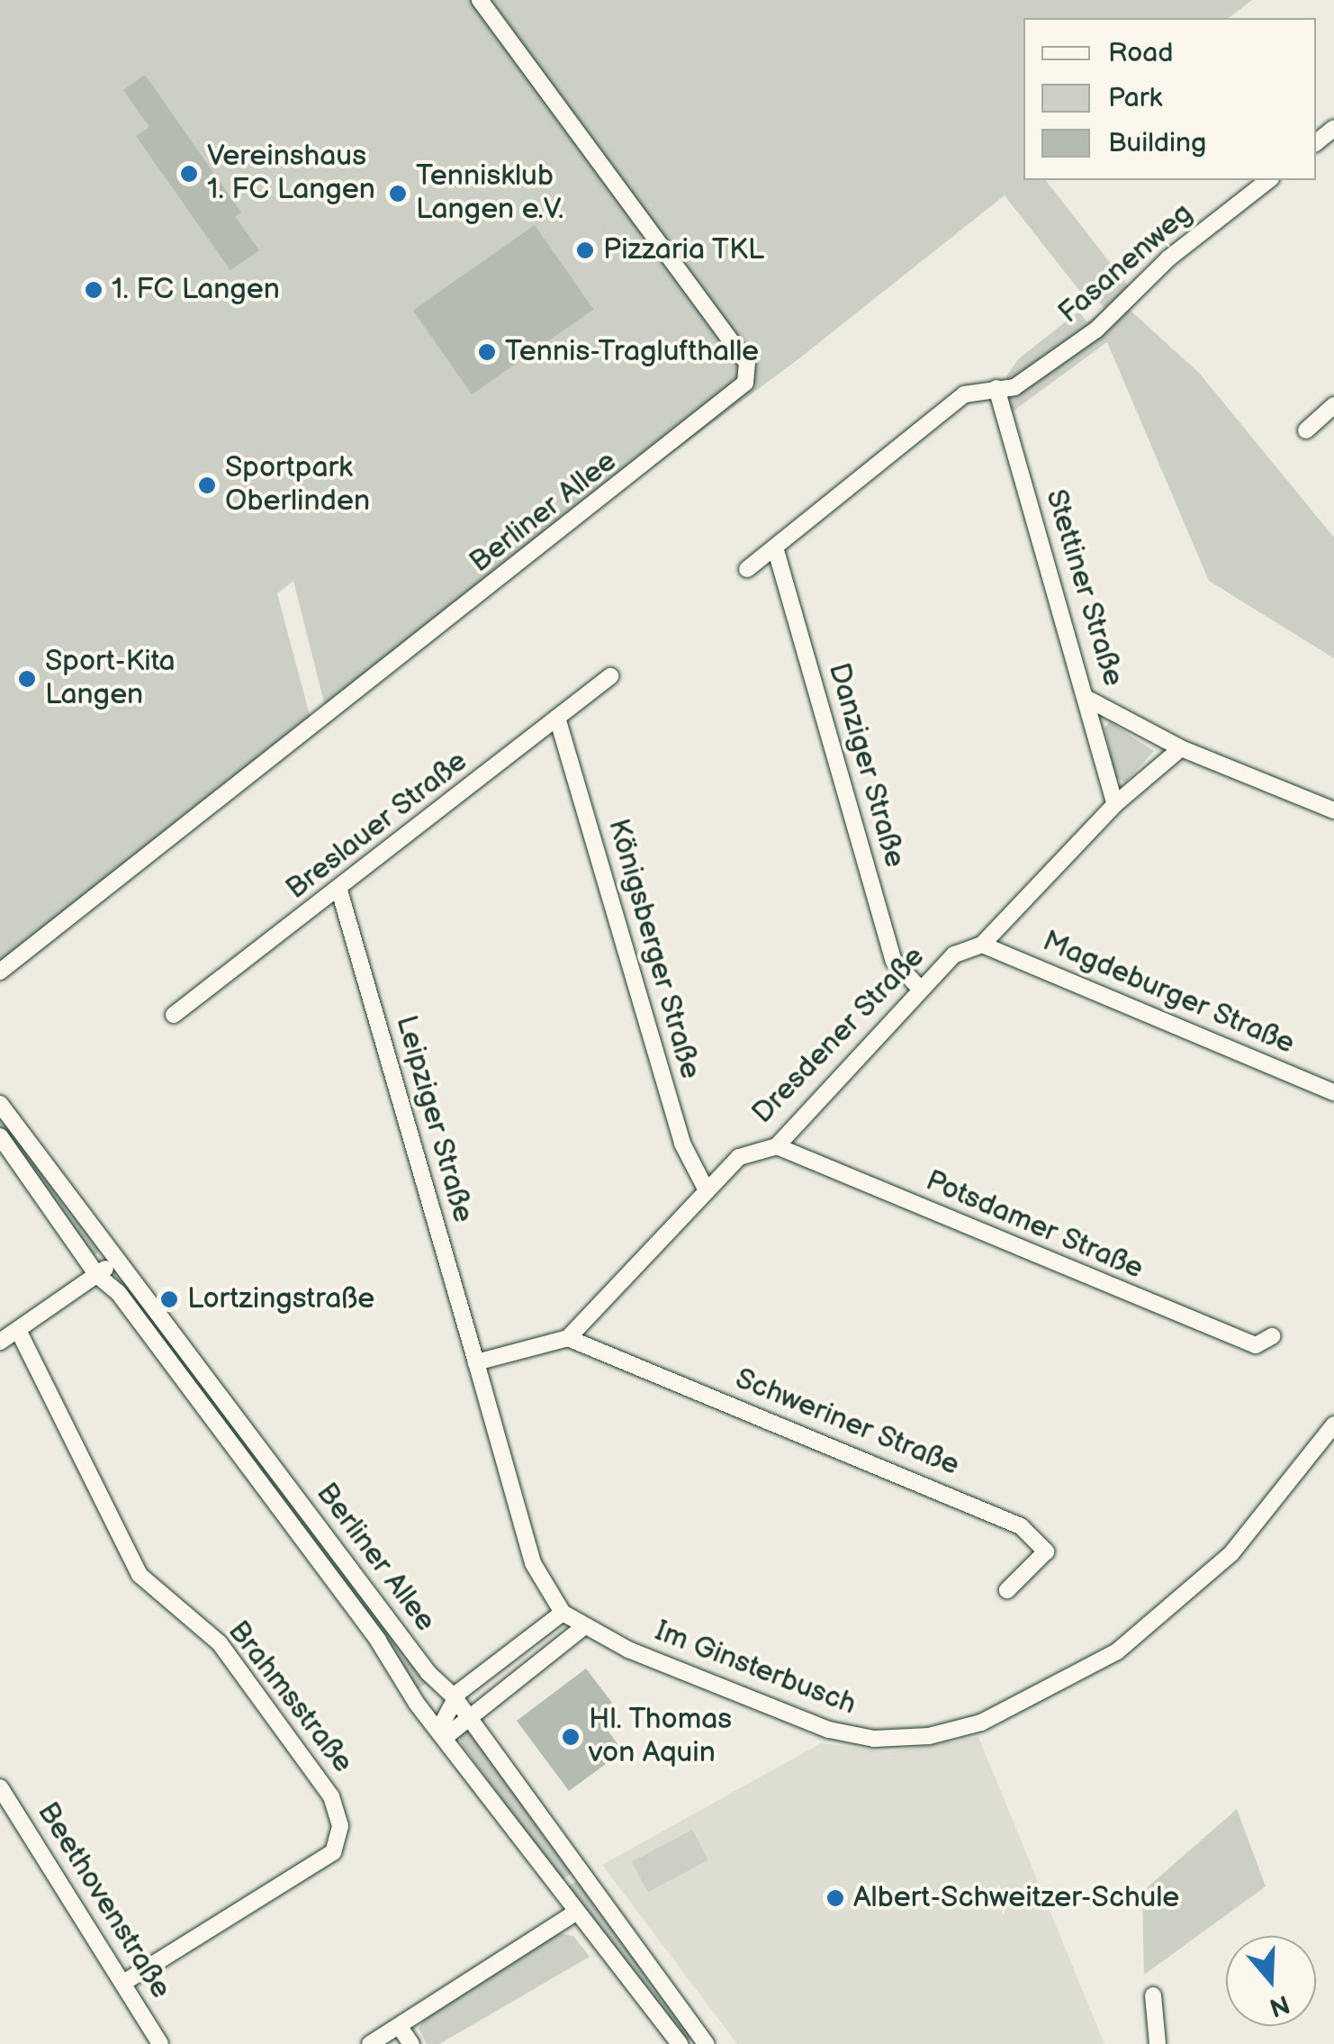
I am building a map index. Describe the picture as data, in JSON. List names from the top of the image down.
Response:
{
  "streets": {
    "street": [
      "Fasanenweg",
      "Berliner Allee",
      "Stettiner Straße",
      "Danziger Straße",
      "Breslauer Straße",
      "Königsberger Straße",
      "Magdeburger Straße",
      "Dresdener Straße",
      "Leipziger Straße",
      "Potsdamer Straße",
      "Schweriner Straße",
      "Im Ginsterbusch",
      "Brahmsstraße",
      "Beethovenstraße"
    ]
  },
  "crossings": [
    ["Fasanenweg", "Stettiner Straße"],
    ["Stettiner Straße", "Dresdener Straße"],
    ["Danziger Straße", "Dresdener Straße"],
    ["Breslauer Straße", "Königsberger Straße"],
    ["Breslauer Straße", "Leipziger Straße"],
    ["Königsberger Straße", "Dresdener Straße"],
    ["Magdeburger Straße", "Dresdener Straße"],
    ["Dresdener Straße", "Potsdamer Straße"],
    ["Dresdener Straße", "Schweriner Straße"],
    ["Brahmsstraße", "Beethovenstraße"]
  ],
  "places": [
    "Vereinshaus 1. FC Langen",
    "Tennisklub Langen e.V.",
    "Pizzaria TKL",
    "1. FC Langen",
    "Tennis-Traglufthalle",
    "Sportpark Oberlinden",
    "Sport-Kita Langen",
    "Lortzingstraße",
    "Hl. Thomas von Aquin",
    "Albert-Schweitzer-Schule"
  ],
  "legend": ["Road", "Park", "Building"],
  "north": "bottom"
}
